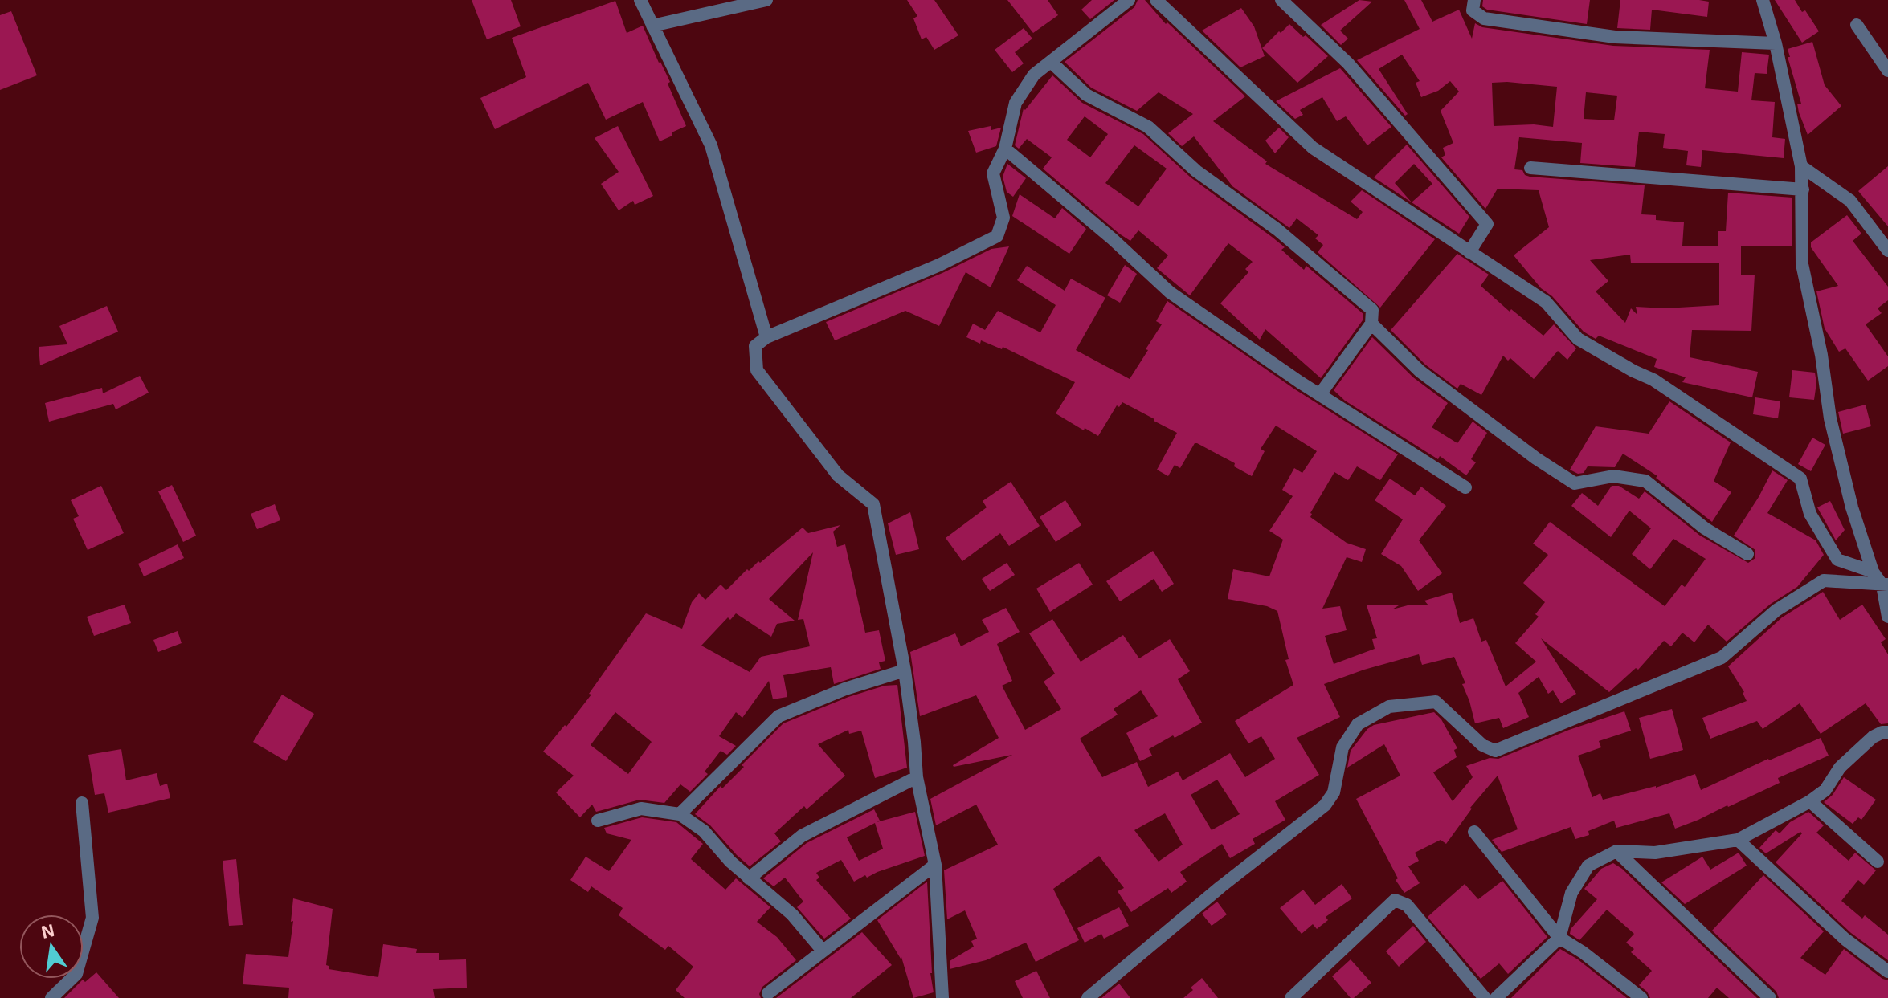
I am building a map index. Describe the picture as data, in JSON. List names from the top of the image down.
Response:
{
  "north": "top"
}
